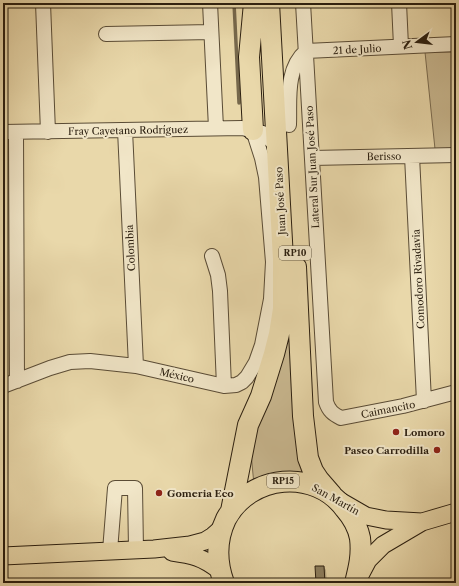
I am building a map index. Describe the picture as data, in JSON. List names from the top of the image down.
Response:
{
  "streets": {
    "highway": [
      "Juan José Paso",
      "RP10",
      "RP15",
      "San Martín"
    ],
    "street": [
      "21 de Julio",
      "Fray Cayetano Rodríguez",
      "Berisso",
      "Lateral Sur Juan José Paso",
      "Colombia",
      "Comodoro Rivadavia",
      "México",
      "Caimancito"
    ]
  },
  "crossings": [
    ["21 de Julio", "Lateral Sur Juan José Paso"],
    ["Fray Cayetano Rodríguez", "Colombia"],
    ["Berisso", "Lateral Sur Juan José Paso"],
    ["Berisso", "Comodoro Rivadavia"],
    ["Lateral Sur Juan José Paso", "Caimancito"],
    ["Juan José Paso", "San Martín"],
    ["Colombia", "México"],
    ["Comodoro Rivadavia", "Caimancito"],
    ["RP15", "San Martín"]
  ],
  "places": ["Lomoro", "Paseo Carrodilla", "Gomeria Eco"],
  "north": "left"
}
